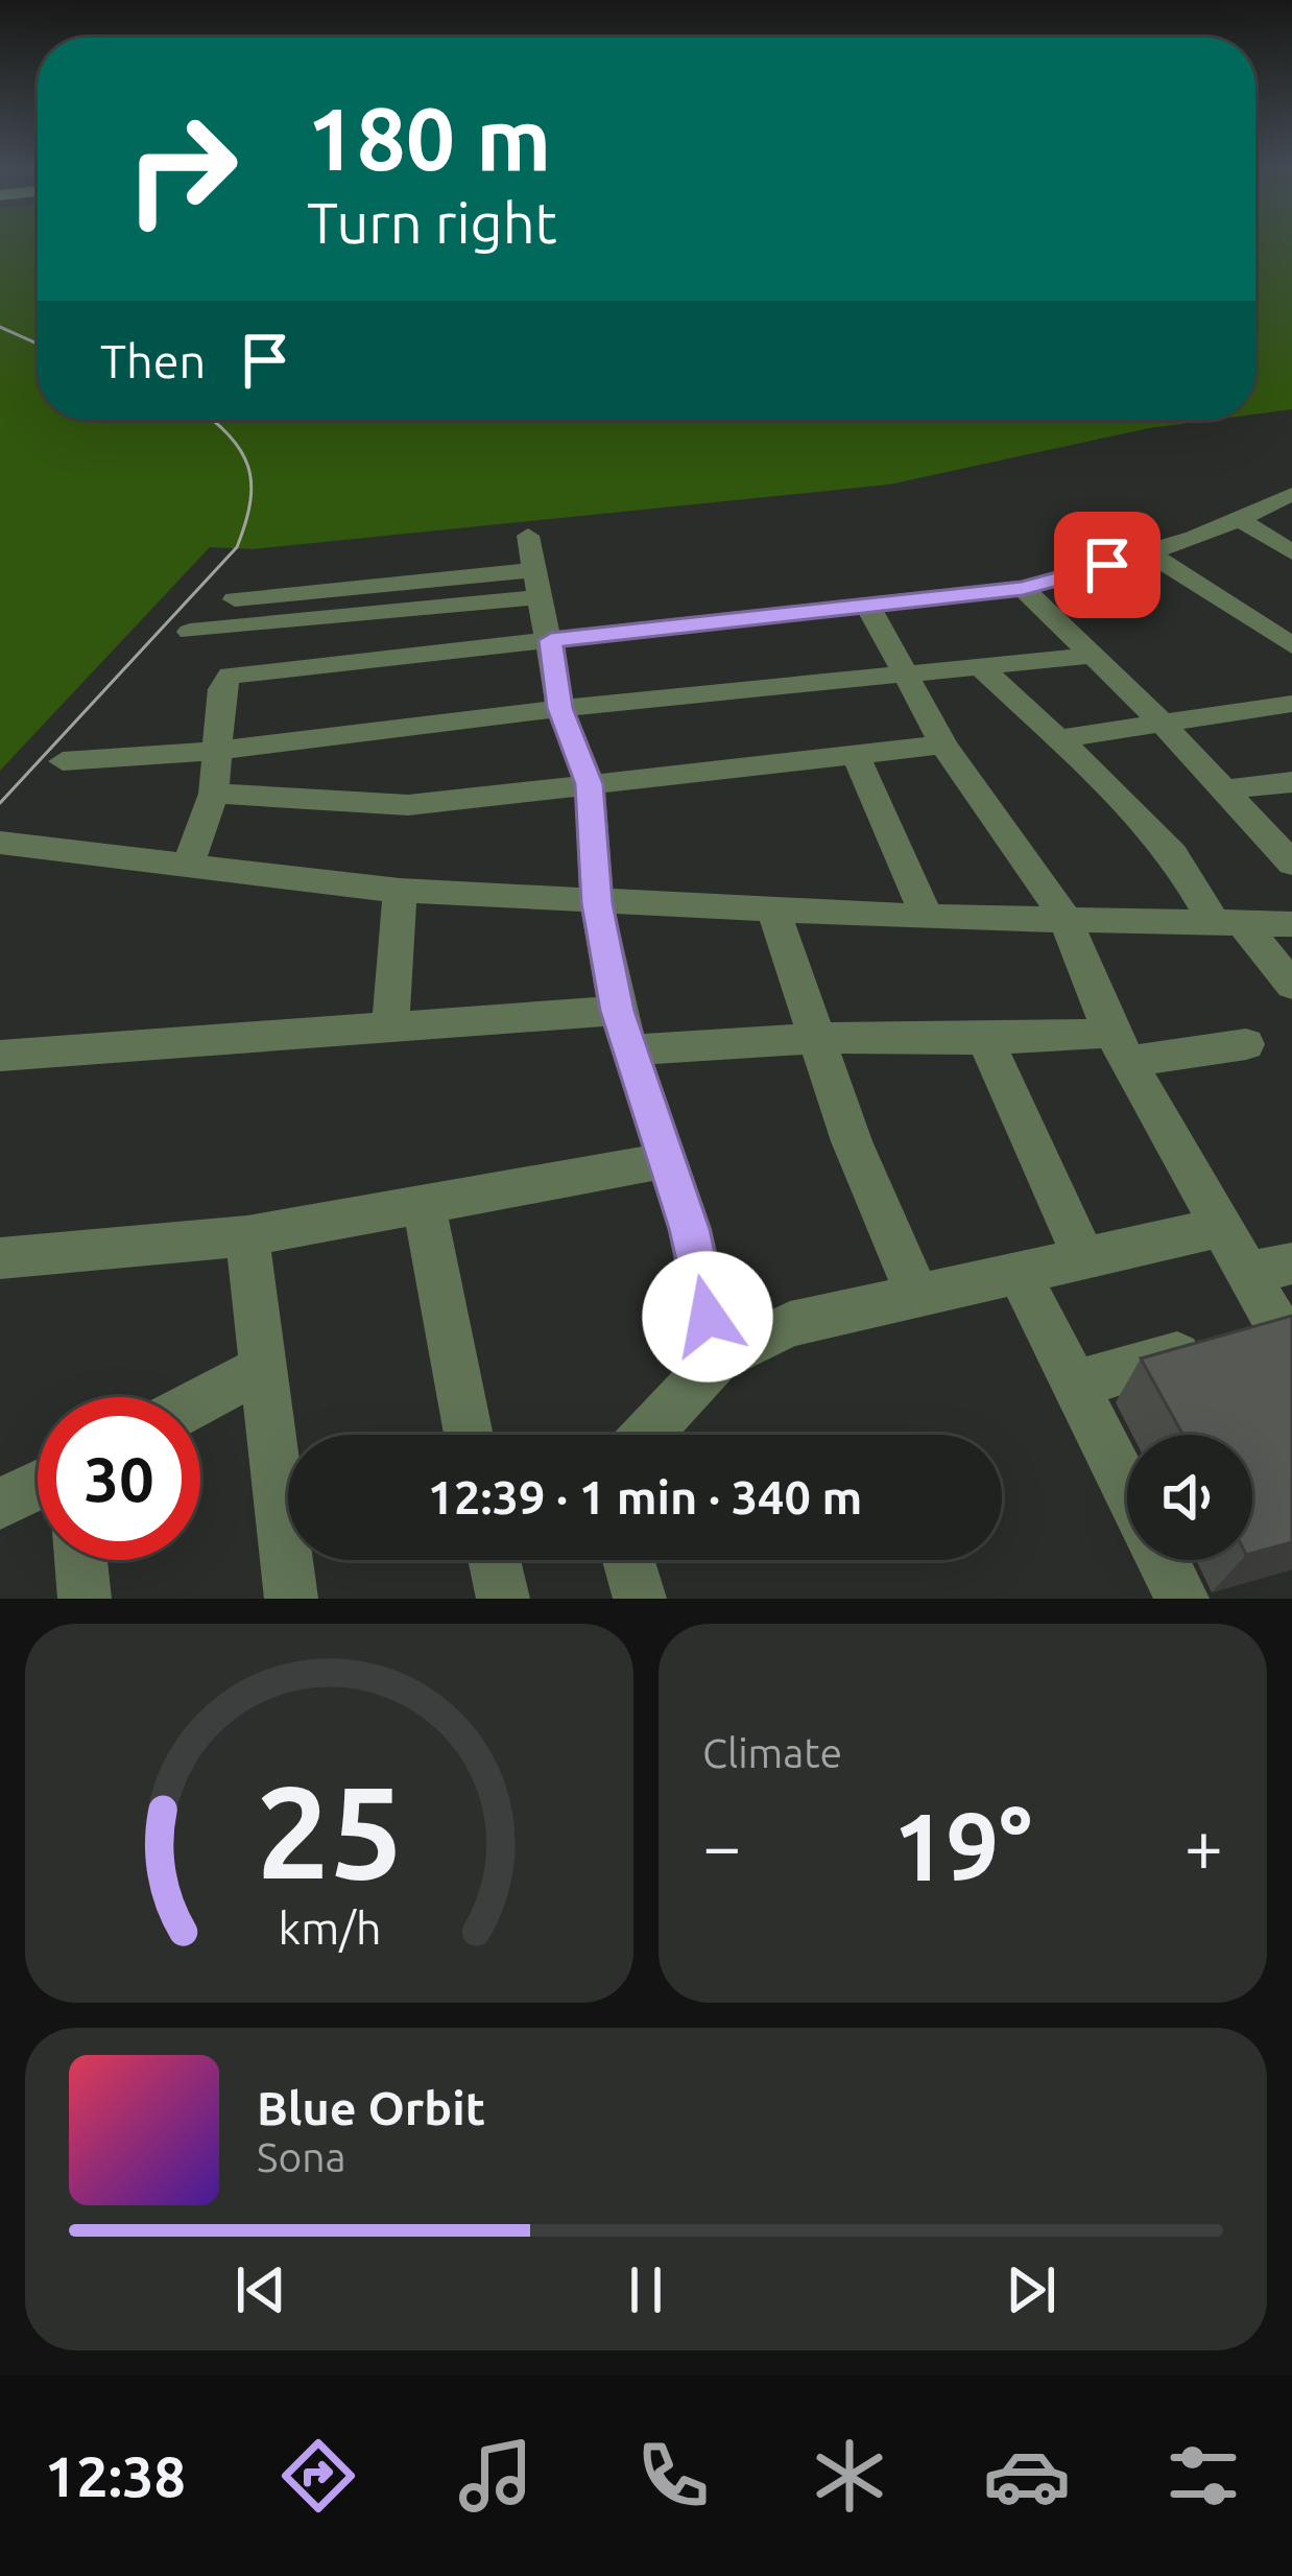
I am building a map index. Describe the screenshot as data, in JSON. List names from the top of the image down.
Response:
{
  "page": {
    "turn": ["180 m", "Turn right"],
    "then": "Then",
    "limit": "30",
    "trip": "12:39 · 1 min · 340 m",
    "tile": "Climate",
    "heat": ["−", "19°", "+"],
    "song": ["Blue Orbit", "Sona"],
    "tabs": "12:38",
    "gauge": ["25", "km/h"]
  }
}
